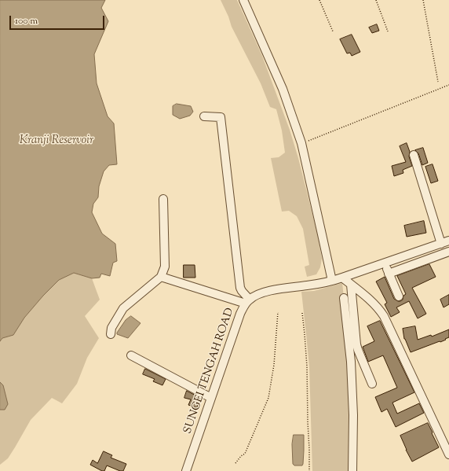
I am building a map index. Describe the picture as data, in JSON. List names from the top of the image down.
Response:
{
  "streets": {
    "street": ["SUNGEI TENGAH ROAD"]
  },
  "water": ["Kranji Reservoir"],
  "scale_bar": "100 m"
}
